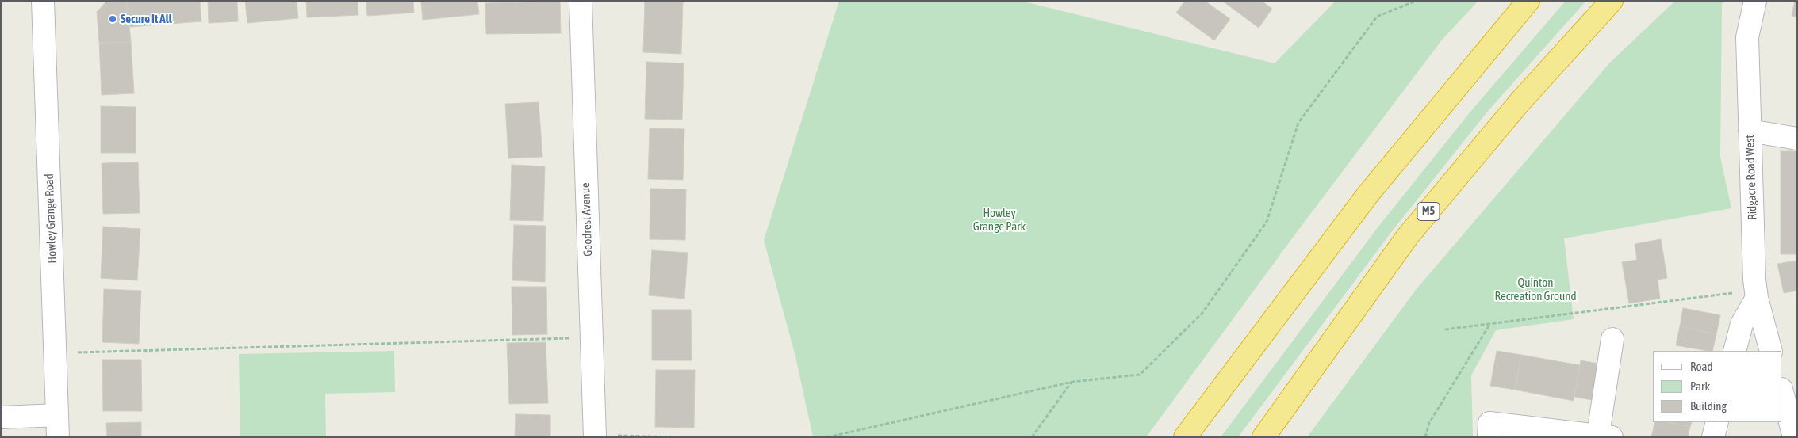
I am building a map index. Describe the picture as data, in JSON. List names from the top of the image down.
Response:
{
  "streets": {
    "highway": ["M5"],
    "street": ["Ridgacre Road West", "Howley Grange Road", "Goodrest Avenue"]
  },
  "parks": ["Howley Grange Park", "Quinton Recreation Ground"],
  "places": ["Secure It All"],
  "legend": ["Road", "Park", "Building"]
}
